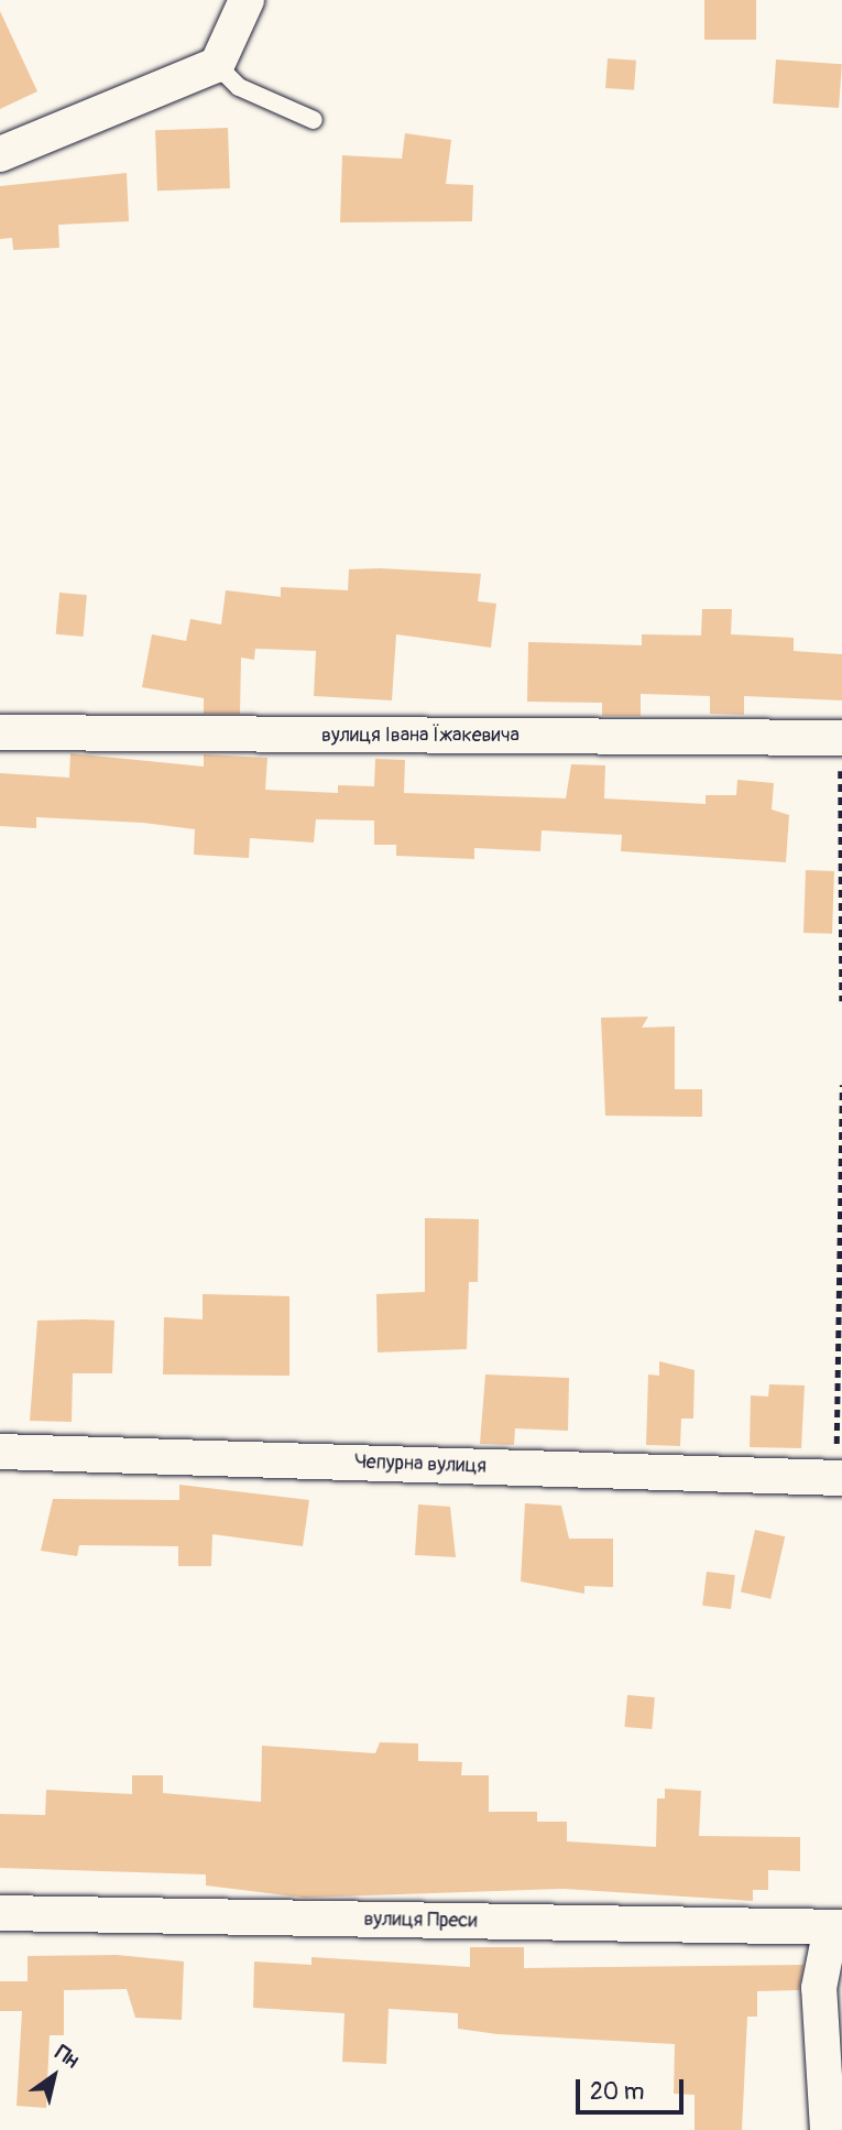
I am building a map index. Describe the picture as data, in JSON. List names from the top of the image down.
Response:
{
  "streets": {
    "street": ["вулиця Івана Їжакевича", "Чепурна вулиця", "вулиця Преси"]
  },
  "scale_bar": "20 m",
  "north": "top right"
}
